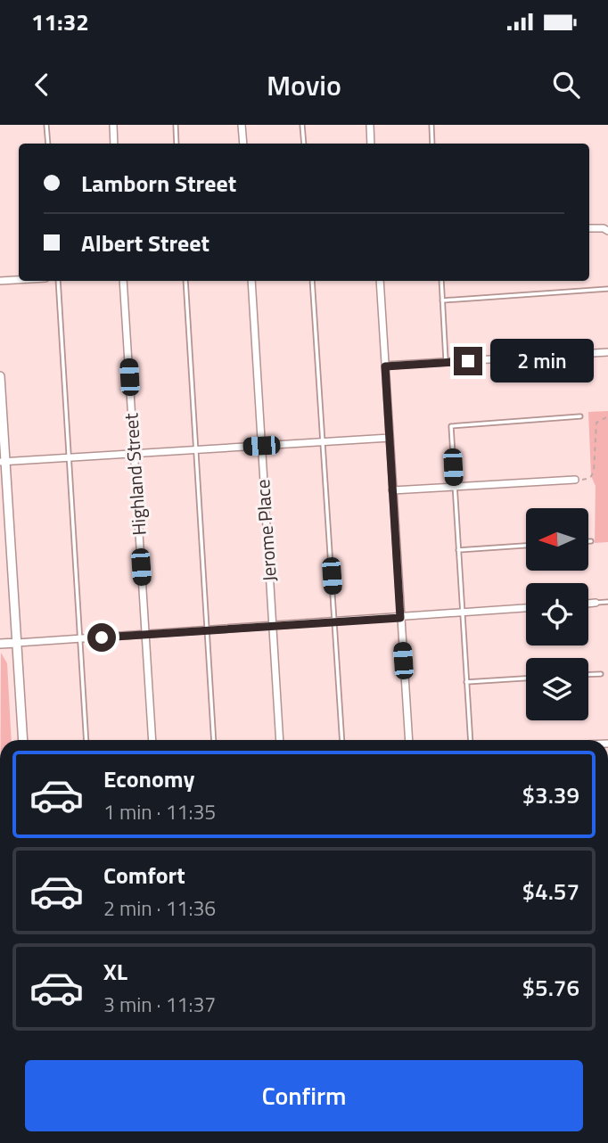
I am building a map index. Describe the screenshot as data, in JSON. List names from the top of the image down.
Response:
{
  "streets": {
    "street": ["Highland Street", "Jerome Place"]
  },
  "north": "left",
  "page": {
    "status": "11:32",
    "header": "Movio",
    "banner": ["Lamborn Street", "Albert Street"],
    "bubble": "2 min",
    "list": [
      {
        "name": "Economy",
        "note": "1 min · 11:35",
        "value": "$3.39"
      },
      {
        "name": "Comfort",
        "note": "2 min · 11:36",
        "value": "$4.57"
      },
      {
        "name": "XL",
        "note": "3 min · 11:37",
        "value": "$5.76"
      }
    ],
    "buttons": "Confirm"
  }
}
